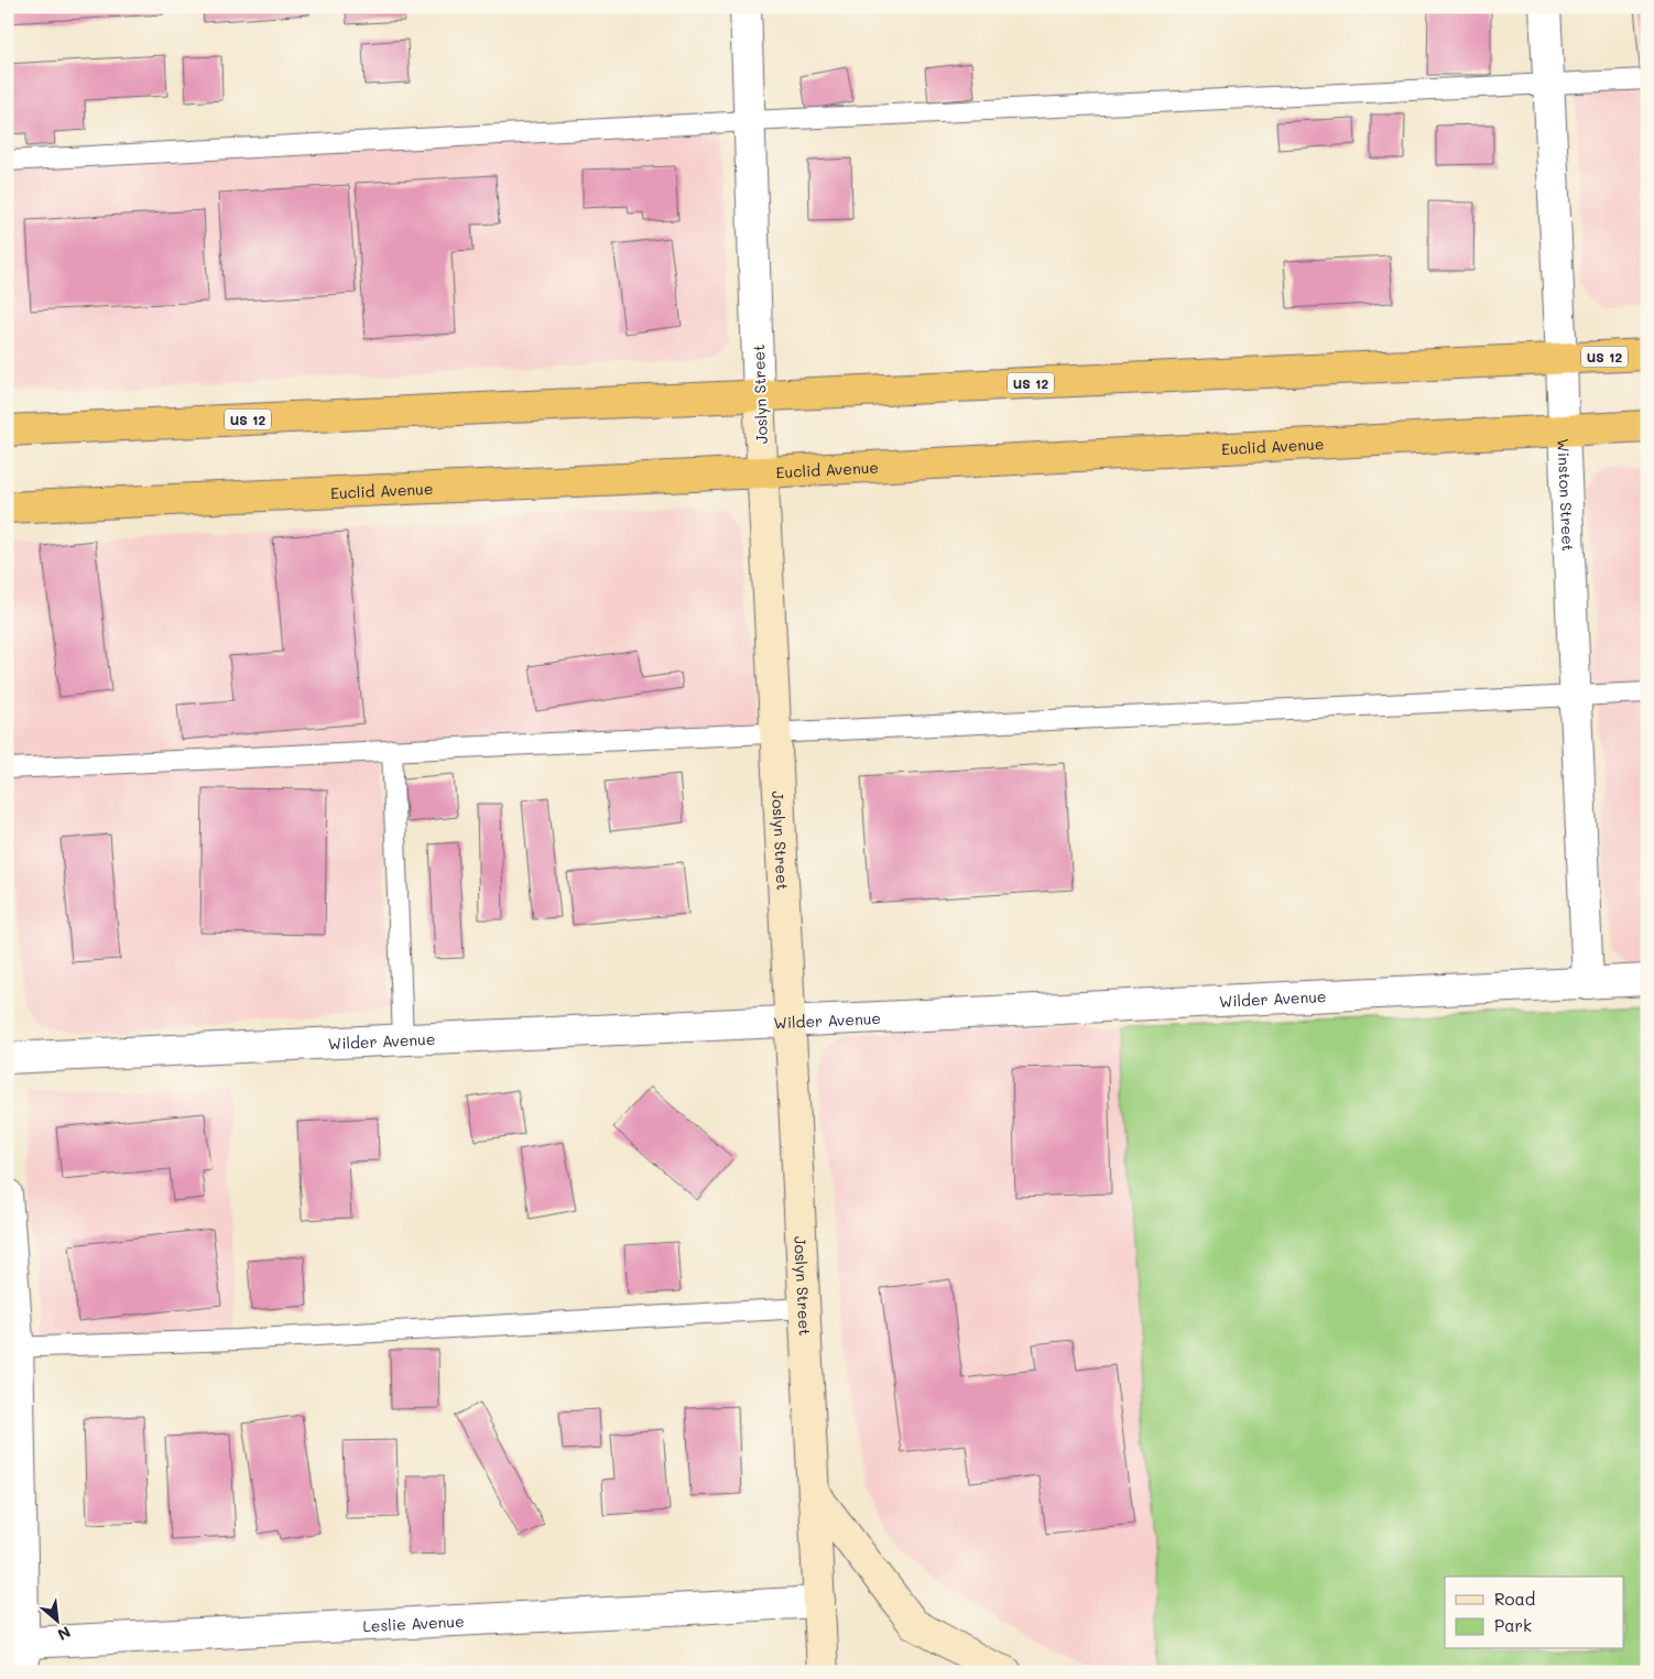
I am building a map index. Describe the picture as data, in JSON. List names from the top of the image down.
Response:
{
  "streets": {
    "highway": ["US 12", "Euclid Avenue"],
    "street": [
      "Joslyn Street",
      "Winston Street",
      "Wilder Avenue",
      "Leslie Avenue"
    ]
  },
  "crossings": [
    ["US 12", "Joslyn Street"],
    ["US 12", "Winston Street"],
    ["Joslyn Street", "Euclid Avenue"],
    ["Joslyn Street", "Wilder Avenue"],
    ["Joslyn Street", "Leslie Avenue"],
    ["Euclid Avenue", "Winston Street"],
    ["Winston Street", "Wilder Avenue"]
  ],
  "legend": ["Road", "Park"],
  "north": "bottom right"
}
